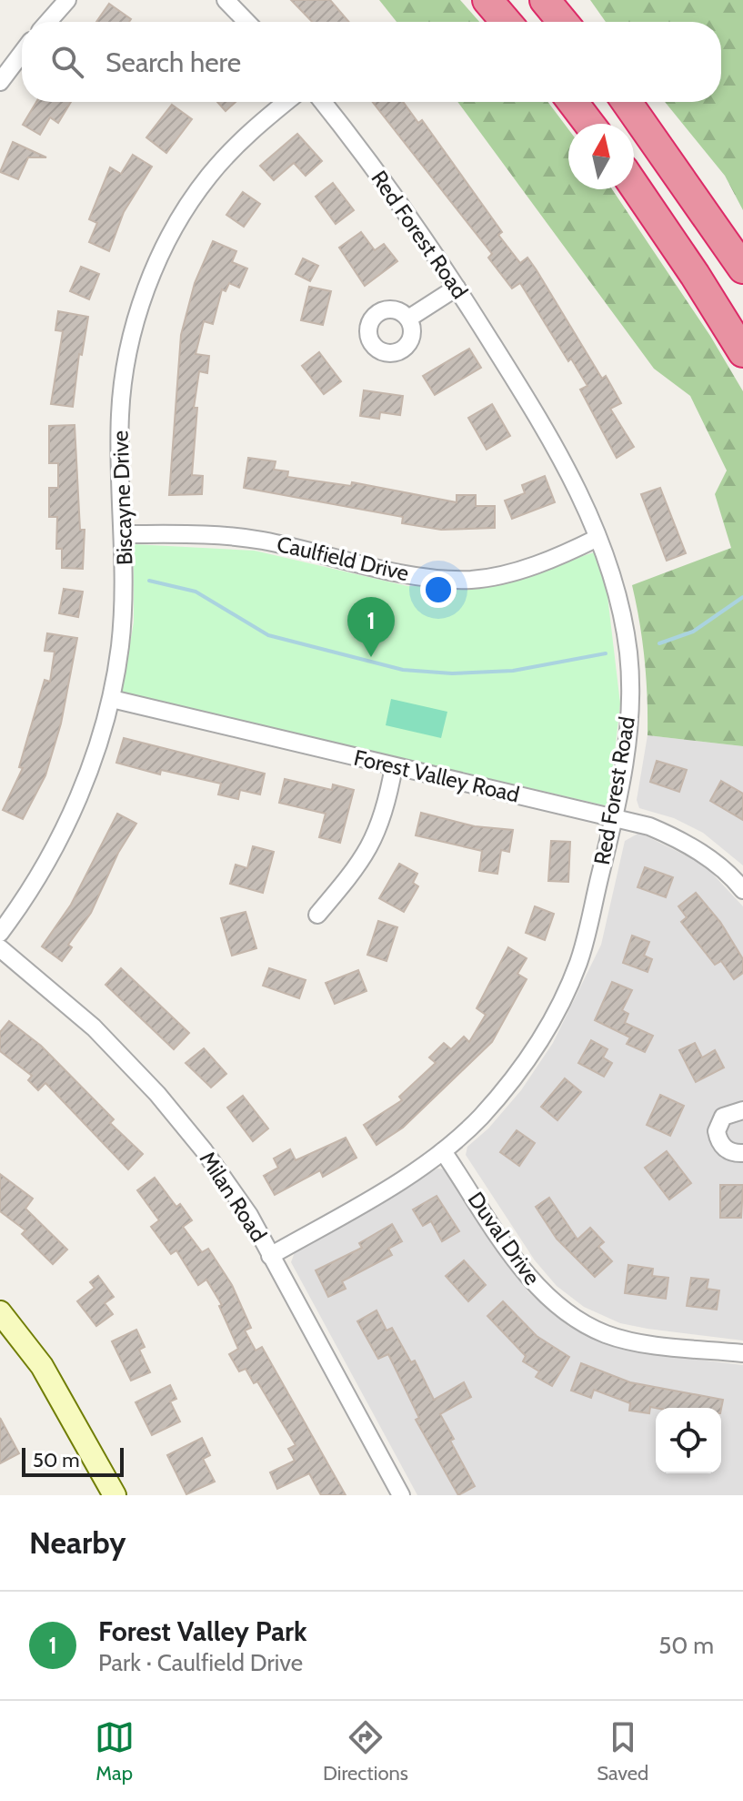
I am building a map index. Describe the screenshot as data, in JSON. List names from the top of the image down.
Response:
{
  "streets": {
    "street": [
      "Red Forest Road",
      "Biscayne Drive",
      "Caulfield Drive",
      "Forest Valley Road",
      "Milan Road",
      "Duval Drive"
    ]
  },
  "crossings": [
    ["Red Forest Road", "Caulfield Drive"],
    ["Red Forest Road", "Forest Valley Road"],
    ["Red Forest Road", "Milan Road"],
    ["Red Forest Road", "Duval Drive"],
    ["Biscayne Drive", "Caulfield Drive"],
    ["Biscayne Drive", "Forest Valley Road"]
  ],
  "scale_bar": "50 m",
  "north": "top",
  "page": {
    "search": "Search here",
    "pins": "1",
    "scale": "50 m",
    "heading": "Nearby",
    "list": [
      {
        "mark": "1",
        "name": "Forest Valley Park",
        "note": "Park · Caulfield Drive",
        "value": "50 m"
      }
    ],
    "nav": ["Map", "Directions", "Saved"]
  }
}
